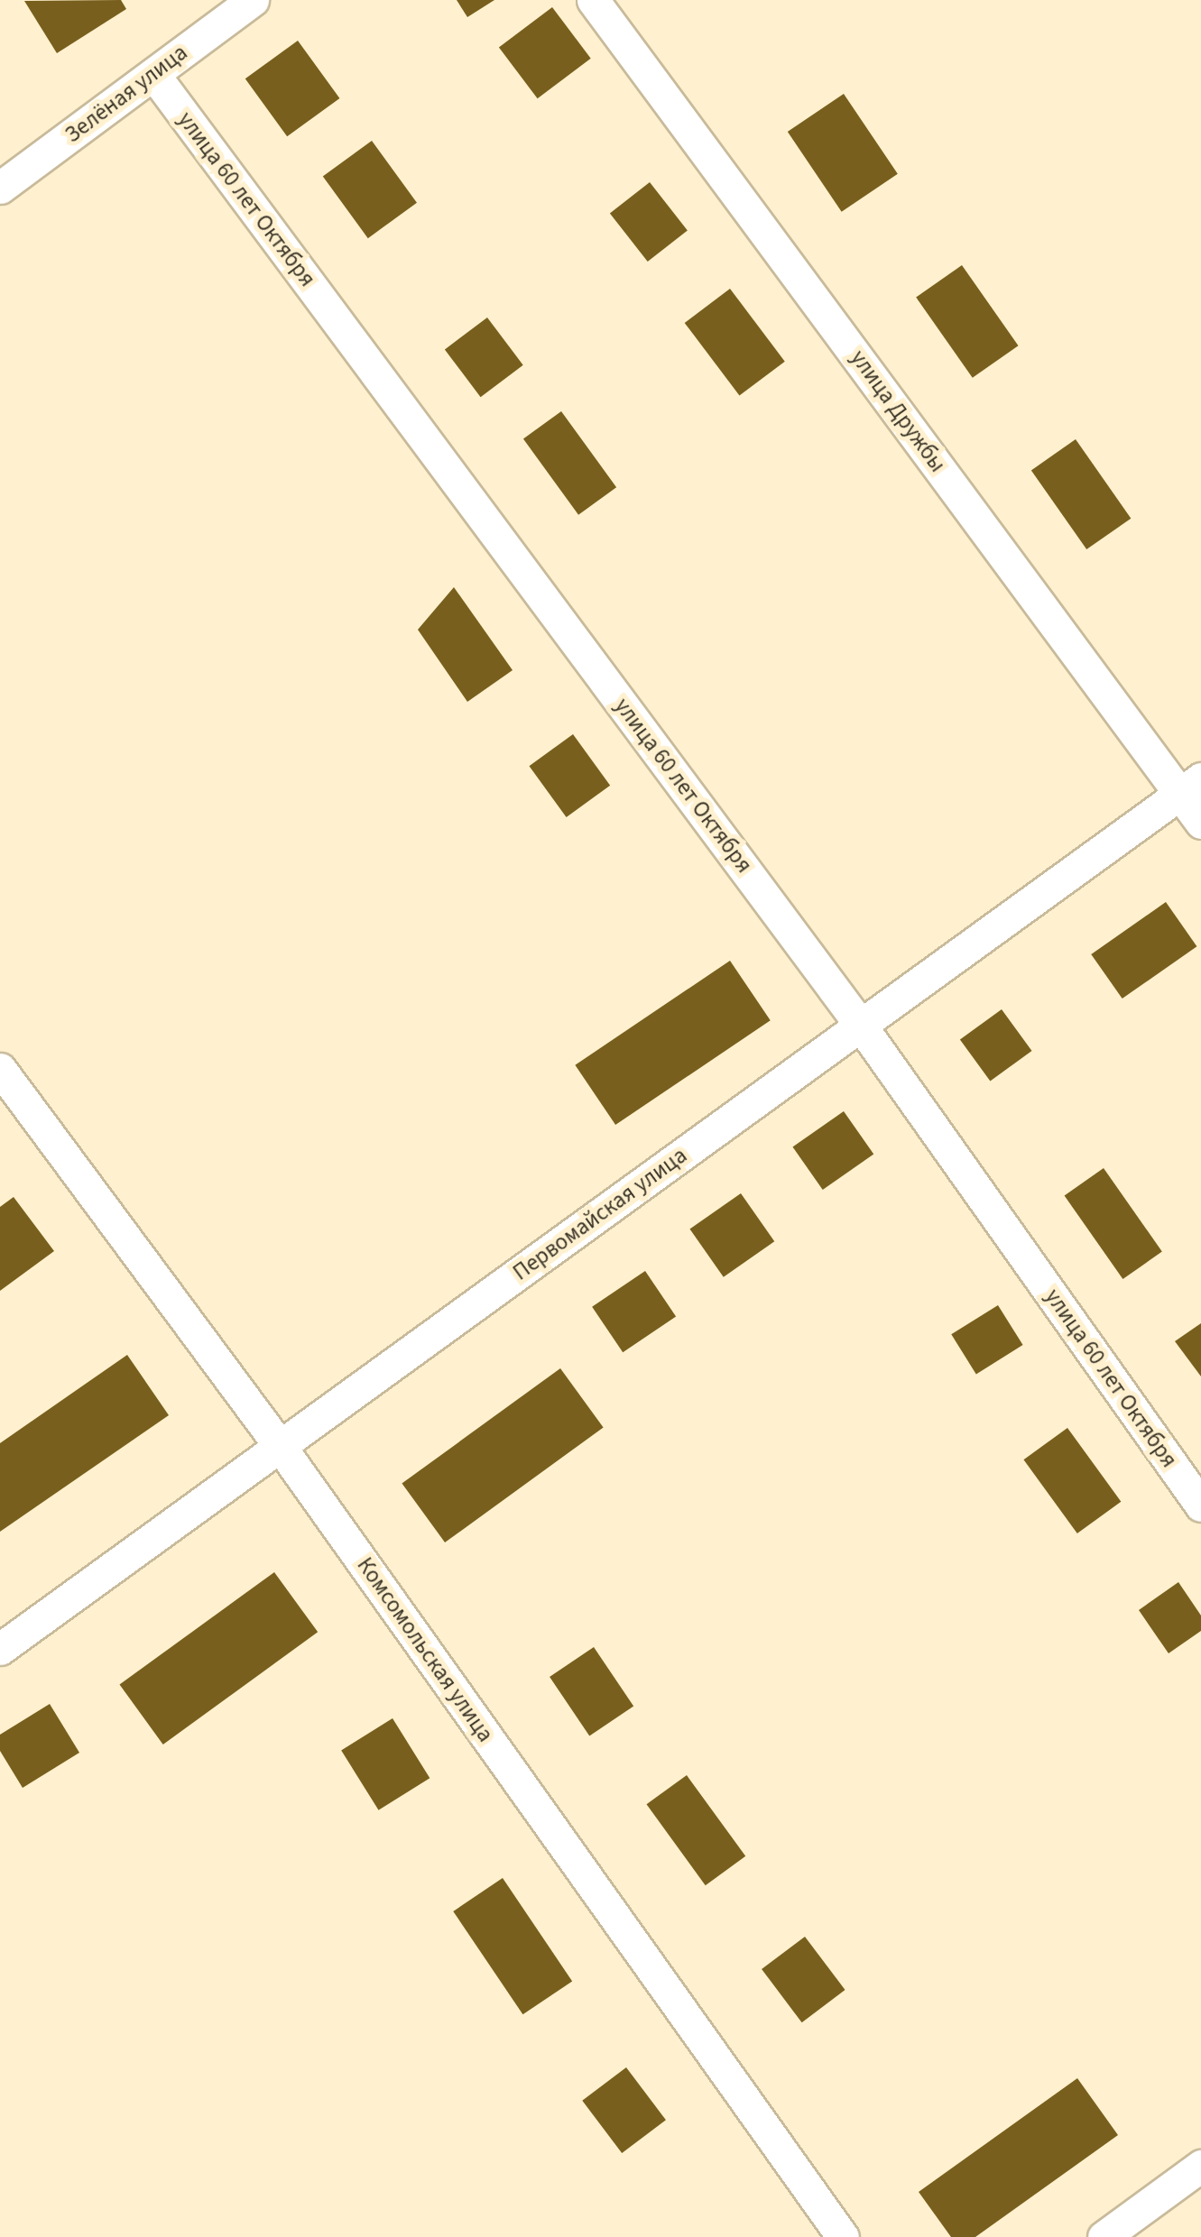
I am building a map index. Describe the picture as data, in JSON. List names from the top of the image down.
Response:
{
  "streets": {
    "street": [
      "Зелёная улица",
      "улица 60 лет Октября",
      "улица Дружбы",
      "Первомайская улица",
      "Комсомольская улица"
    ]
  },
  "crossings": [
    ["Зелёная улица", "улица 60 лет Октября"],
    ["улица 60 лет Октября", "Первомайская улица"],
    ["улица Дружбы", "Первомайская улица"],
    ["Первомайская улица", "Комсомольская улица"]
  ]
}
